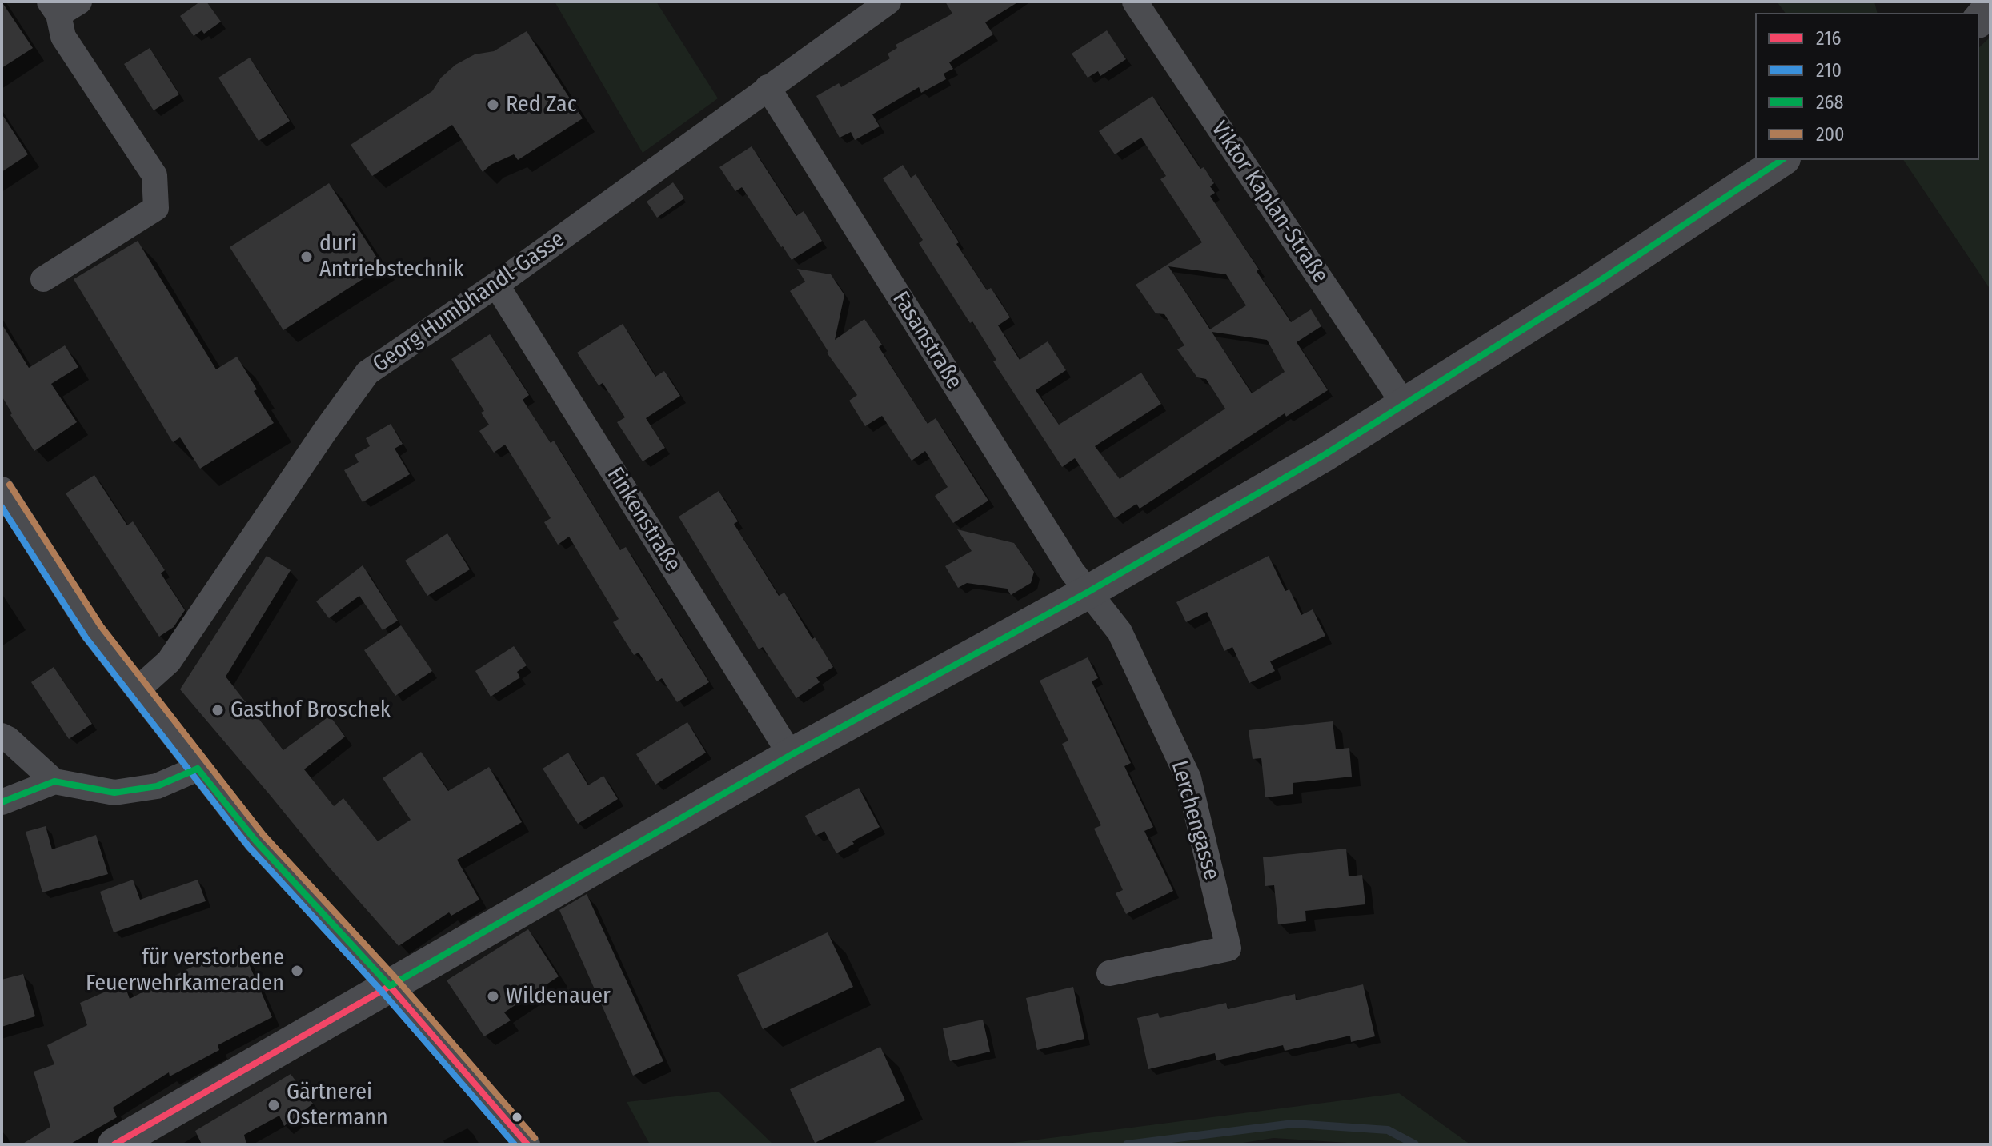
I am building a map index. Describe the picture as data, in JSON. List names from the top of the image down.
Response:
{
  "streets": {
    "street": [
      "Viktor Kaplan-Straße",
      "Georg Humbhandl-Gasse",
      "Fasanstraße",
      "Finkenstraße",
      "Lerchengasse"
    ]
  },
  "crossings": [
    ["Georg Humbhandl-Gasse", "Fasanstraße"],
    ["Georg Humbhandl-Gasse", "Finkenstraße"],
    ["Fasanstraße", "Lerchengasse"]
  ],
  "places": [
    "Red Zac",
    "duri Antriebstechnik",
    "Gasthof Broschek",
    "für verstorbene Feuerwehrkameraden",
    "Wildenauer",
    "Gärtnerei Ostermann"
  ],
  "lines": [
    "transit line 268",
    "transit line 200",
    "transit line 210",
    "transit line 216"
  ],
  "legend": [
    "216",
    "210",
    "268",
    "200"
  ]
}
